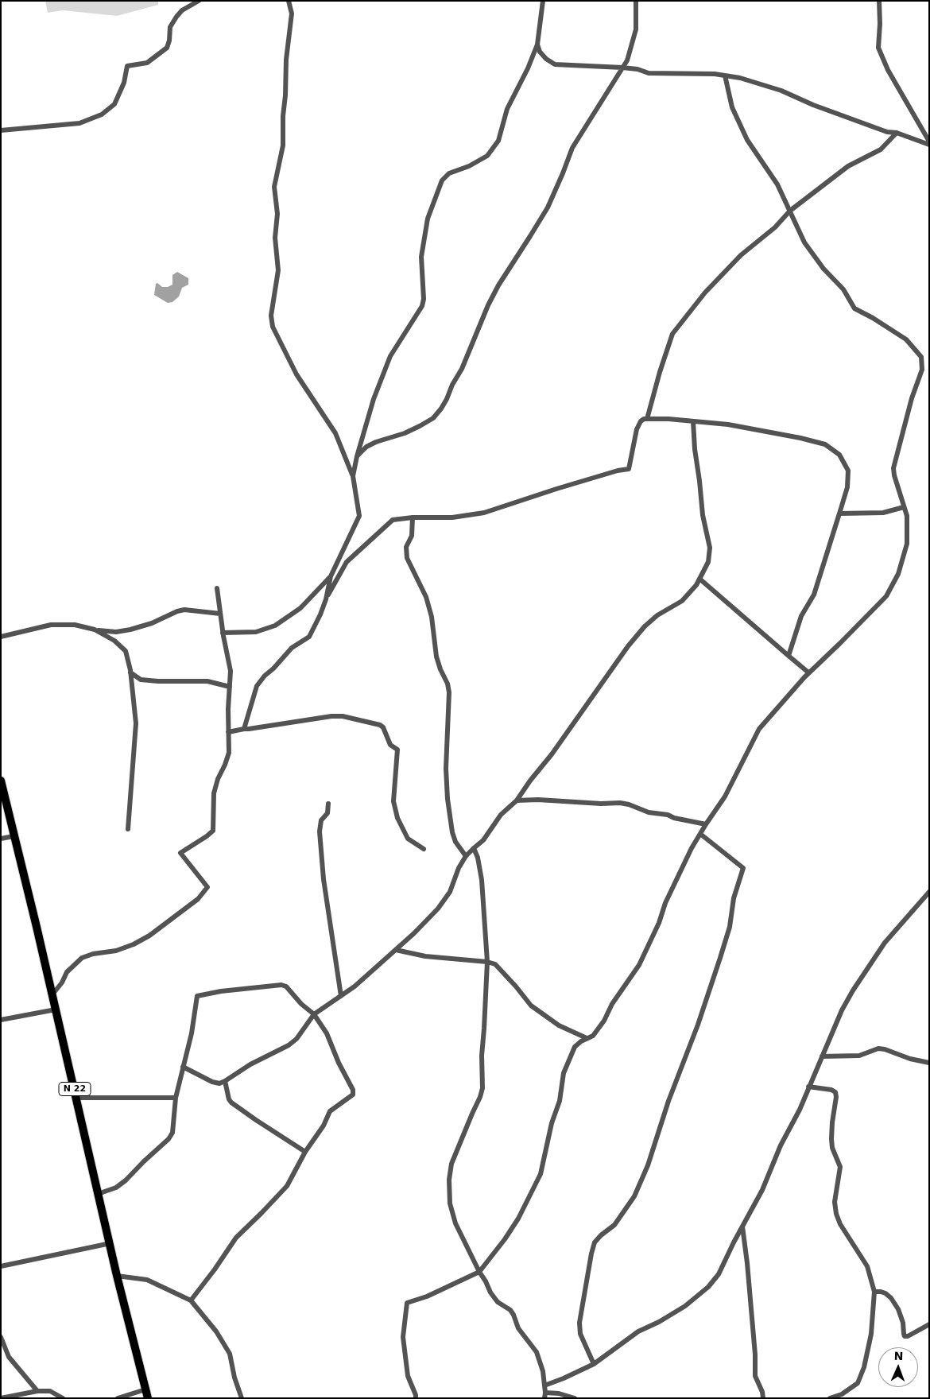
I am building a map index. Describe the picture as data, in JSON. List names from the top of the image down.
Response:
{
  "streets": {
    "main road": ["N 22"]
  },
  "north": "top"
}
